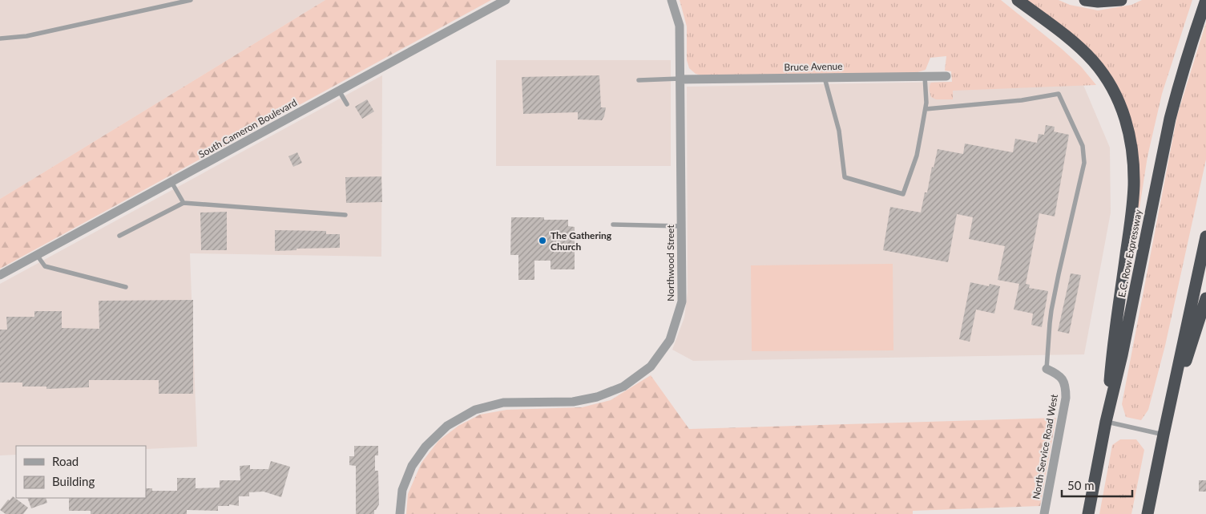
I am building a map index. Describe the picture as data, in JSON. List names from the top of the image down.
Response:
{
  "streets": {
    "highway": ["E.C. Row Expressway"],
    "street": [
      "Bruce Avenue",
      "South Cameron Boulevard",
      "Northwood Street",
      "North Service Road West"
    ]
  },
  "crossings": [
    ["Bruce Avenue", "Northwood Street"]
  ],
  "places": ["The Gathering Church"],
  "legend": ["Road", "Building"],
  "scale_bar": "50 m"
}
